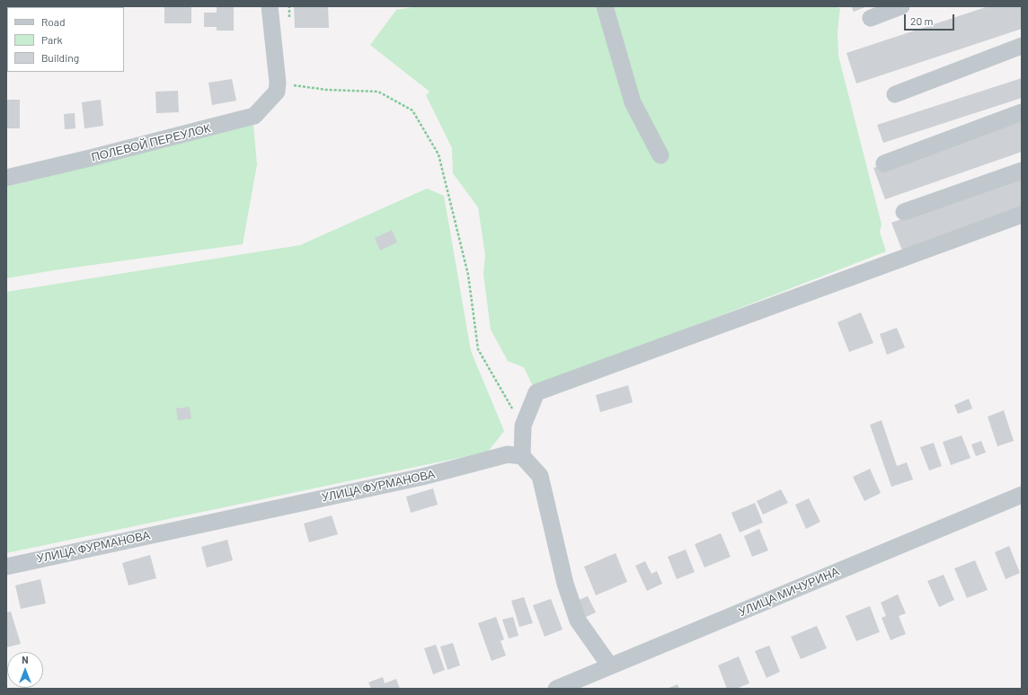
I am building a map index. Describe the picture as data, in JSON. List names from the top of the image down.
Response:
{
  "streets": {
    "street": ["ПОЛЕВОЙ ПЕРЕУЛОК", "УЛИЦА ФУРМАНОВА", "УЛИЦА МИЧУРИНА"]
  },
  "legend": ["Road", "Park", "Building"],
  "scale_bar": "20 m",
  "north": "top"
}
